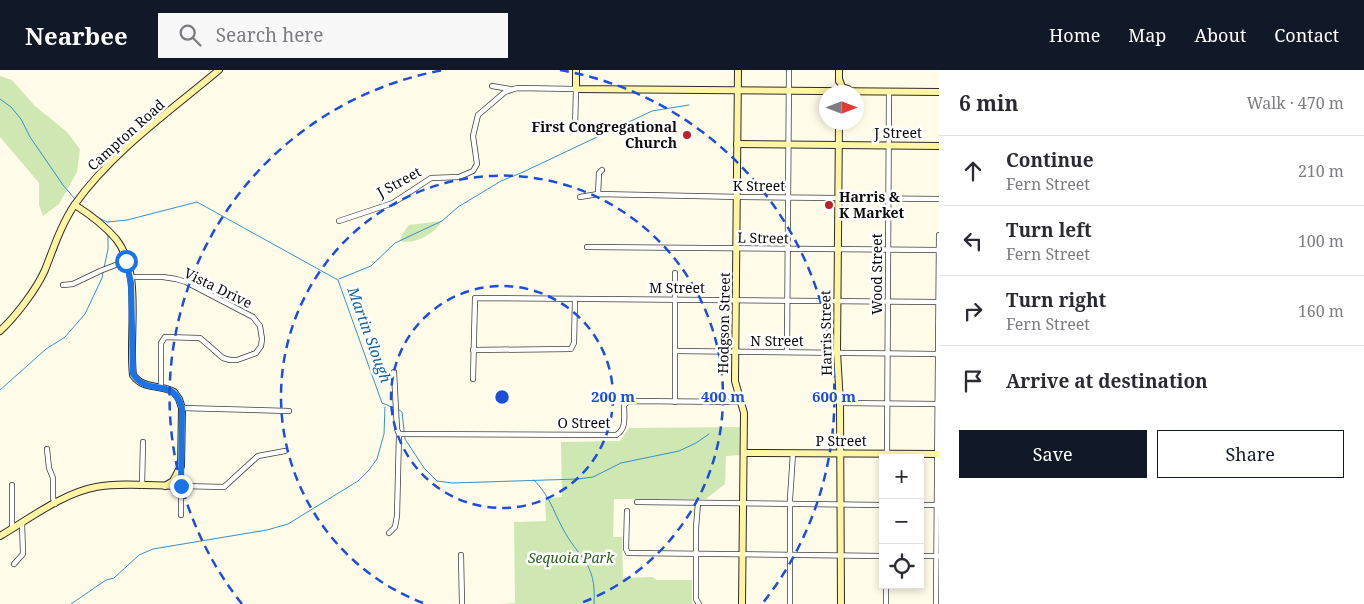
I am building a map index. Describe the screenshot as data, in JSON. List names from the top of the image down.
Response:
{
  "streets": {
    "street": [
      "J Street",
      "Campton Road",
      "K Street",
      "L Street",
      "Wood Street",
      "Vista Drive",
      "M Street",
      "Hodgson Street",
      "Harris Street",
      "N Street",
      "O Street",
      "P Street"
    ]
  },
  "crossings": [
    ["J Street", "Wood Street"],
    ["J Street", "Hodgson Street"],
    ["J Street", "Harris Street"],
    ["K Street", "Wood Street"],
    ["K Street", "Hodgson Street"],
    ["K Street", "Harris Street"],
    ["L Street", "Wood Street"],
    ["L Street", "Hodgson Street"],
    ["L Street", "Harris Street"],
    ["Wood Street", "M Street"],
    ["Wood Street", "N Street"],
    ["M Street", "Hodgson Street"],
    ["M Street", "Harris Street"],
    ["Hodgson Street", "N Street"],
    ["Hodgson Street", "O Street"],
    ["Hodgson Street", "P Street"],
    ["Harris Street", "N Street"],
    ["Harris Street", "P Street"]
  ],
  "water": ["Martin Slough"],
  "parks": ["Sequoia Park"],
  "places": ["First Congregational Church", "Harris & K Market"],
  "north": "right",
  "page": {
    "header": "Nearbee",
    "search": "Search here",
    "nav": [
      "Home",
      "Map",
      "About",
      "Contact"
    ],
    "heading": ["6 min", "Walk · 470 m"],
    "list": [
      ["Continue", "Fern Street", "210 m"],
      ["Turn left", "Fern Street", "100 m"],
      ["Turn right", "Fern Street", "160 m"],
      "Arrive at destination"
    ],
    "buttons": ["Save", "Share"],
    "map_buttons": ["+", "−"]
  },
  "rings": ["200 m", "400 m", "600 m"]
}
